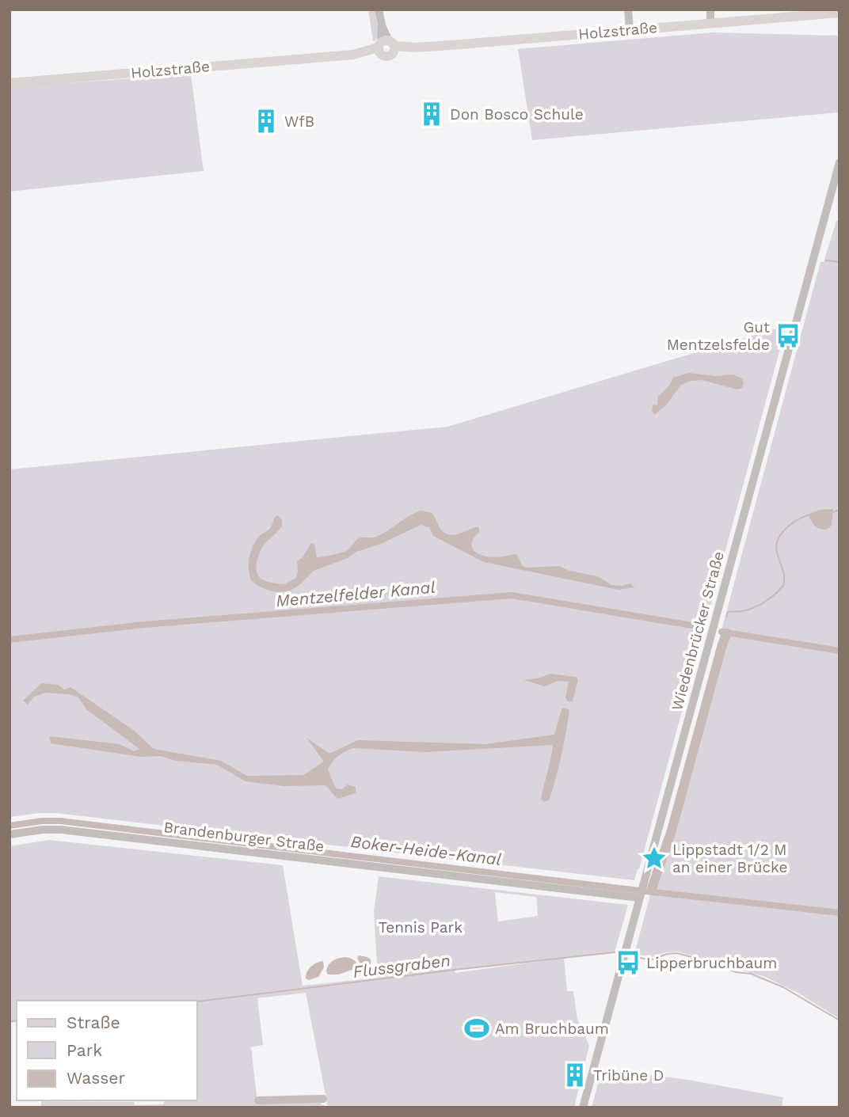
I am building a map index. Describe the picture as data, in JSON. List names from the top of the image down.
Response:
{
  "streets": {
    "main road": ["Holzstraße"],
    "street": ["Wiedenbrücker Straße", "Brandenburger Straße"]
  },
  "crossings": [
    ["Wiedenbrücker Straße", "Brandenburger Straße"]
  ],
  "water": ["Mentzelfelder Kanal", "Boker-Heide-Kanal", "Flussgraben"],
  "parks": ["Tennis Park"],
  "places": {
    "building": ["Don Bosco Schule", "WfB", "Tribüne D"],
    "bus stop": ["Gut Mentzelsfelde", "Lipperbruchbaum"],
    "place": ["Lippstadt 1/2 M an einer Brücke"],
    "sports": ["Am Bruchbaum"]
  },
  "legend": ["Straße", "Park", "Wasser"]
}
